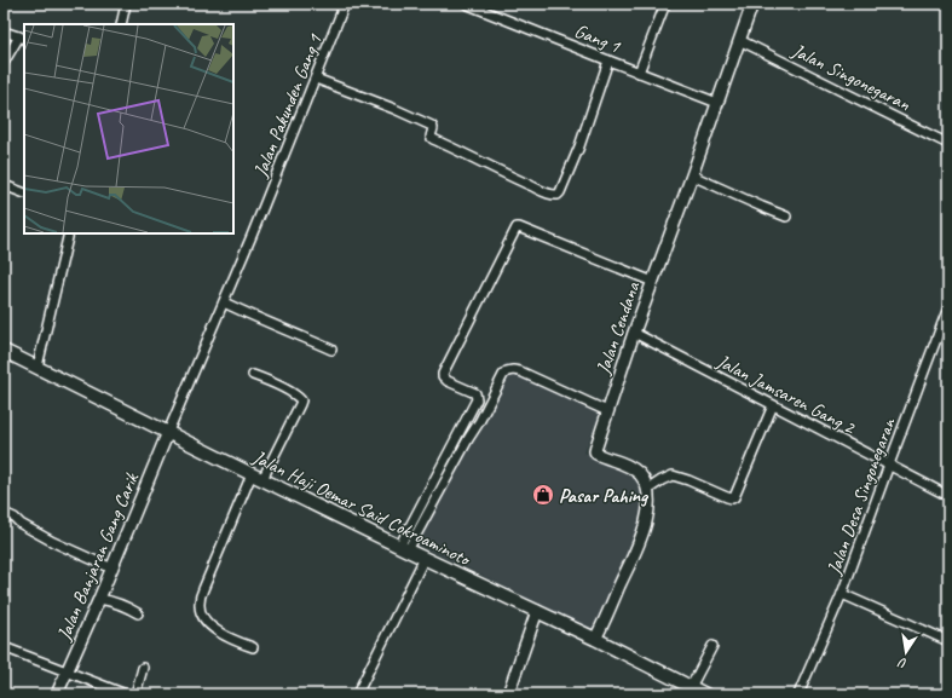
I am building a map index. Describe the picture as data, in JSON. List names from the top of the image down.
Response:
{
  "streets": {
    "main road": ["Jalan Haji Oemar Said Cokroaminoto"],
    "street": [
      "Gang 1",
      "Jalan Singonegaran",
      "Jalan Pakunden Gang 1",
      "Jalan Cendana",
      "Jalan Jamsaren Gang 2",
      "Jalan Desa Singonegaran",
      "Jalan Banjaran Gang Carik"
    ]
  },
  "crossings": [
    ["Gang 1", "Jalan Cendana"],
    ["Jalan Singonegaran", "Jalan Cendana"],
    ["Jalan Pakunden Gang 1", "Jalan Haji Oemar Said Cokroaminoto"],
    ["Jalan Pakunden Gang 1", "Jalan Banjaran Gang Carik"],
    ["Jalan Cendana", "Jalan Jamsaren Gang 2"],
    ["Jalan Jamsaren Gang 2", "Jalan Desa Singonegaran"],
    ["Jalan Haji Oemar Said Cokroaminoto", "Jalan Banjaran Gang Carik"]
  ],
  "places": {
    "shop": ["Pasar Pahing"]
  },
  "north": "bottom"
}
